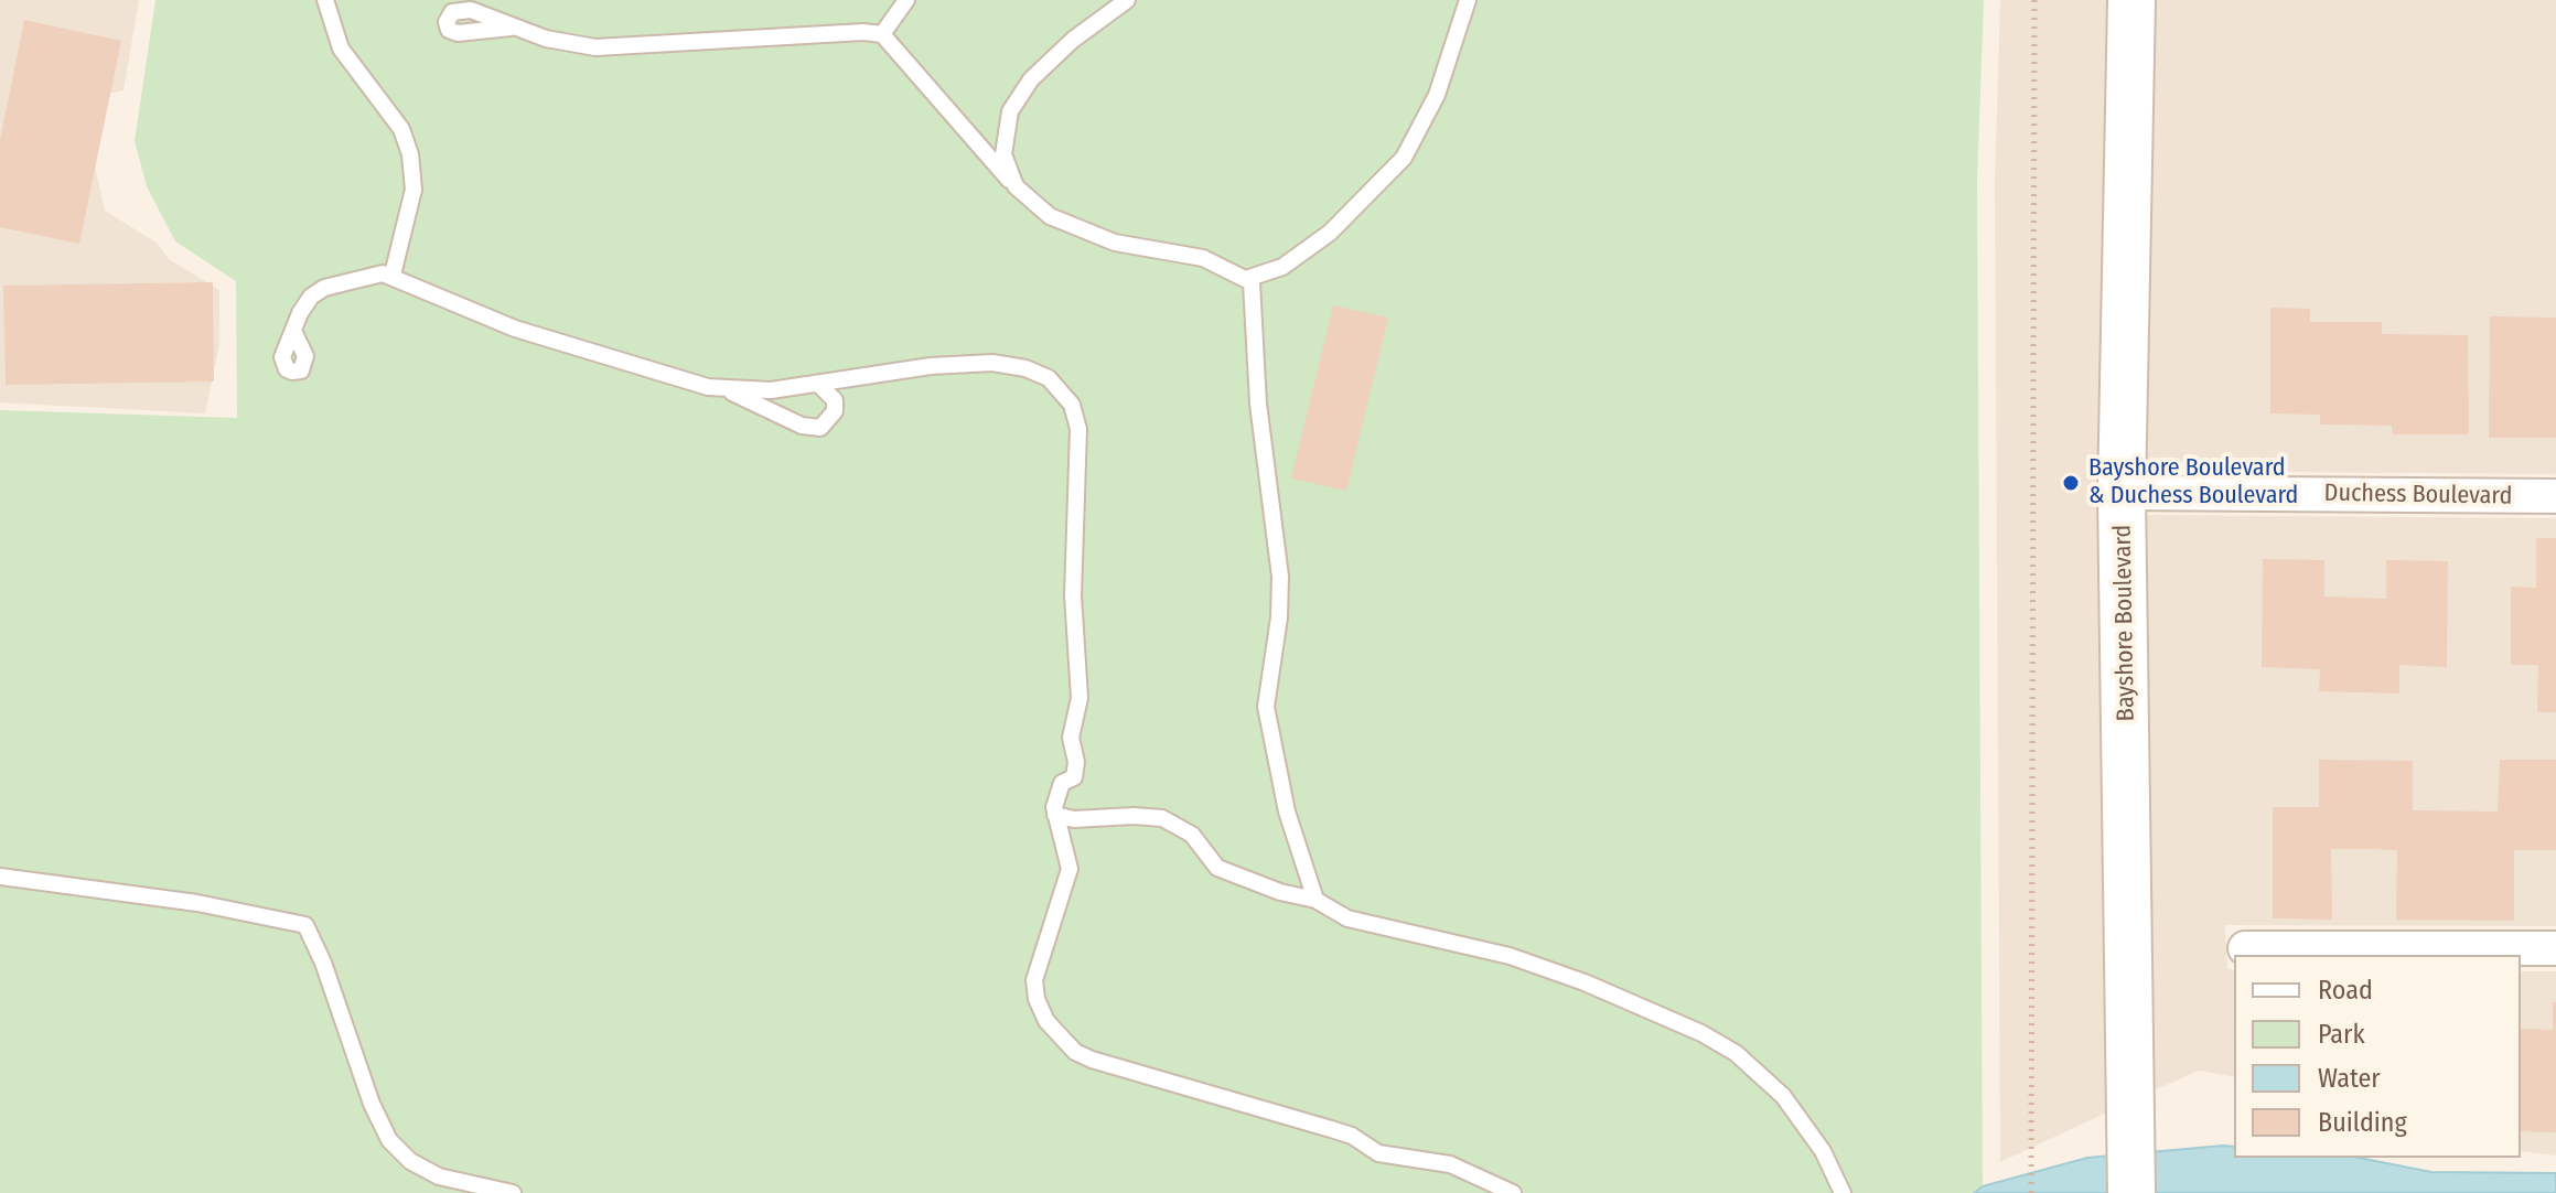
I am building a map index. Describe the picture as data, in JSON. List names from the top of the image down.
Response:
{
  "streets": {
    "main road": ["Bayshore Boulevard"],
    "street": ["Duchess Boulevard"]
  },
  "crossings": [
    ["Duchess Boulevard", "Bayshore Boulevard"]
  ],
  "places": ["Bayshore Boulevard & Duchess Boulevard"],
  "legend": [
    "Road",
    "Park",
    "Water",
    "Building"
  ]
}
